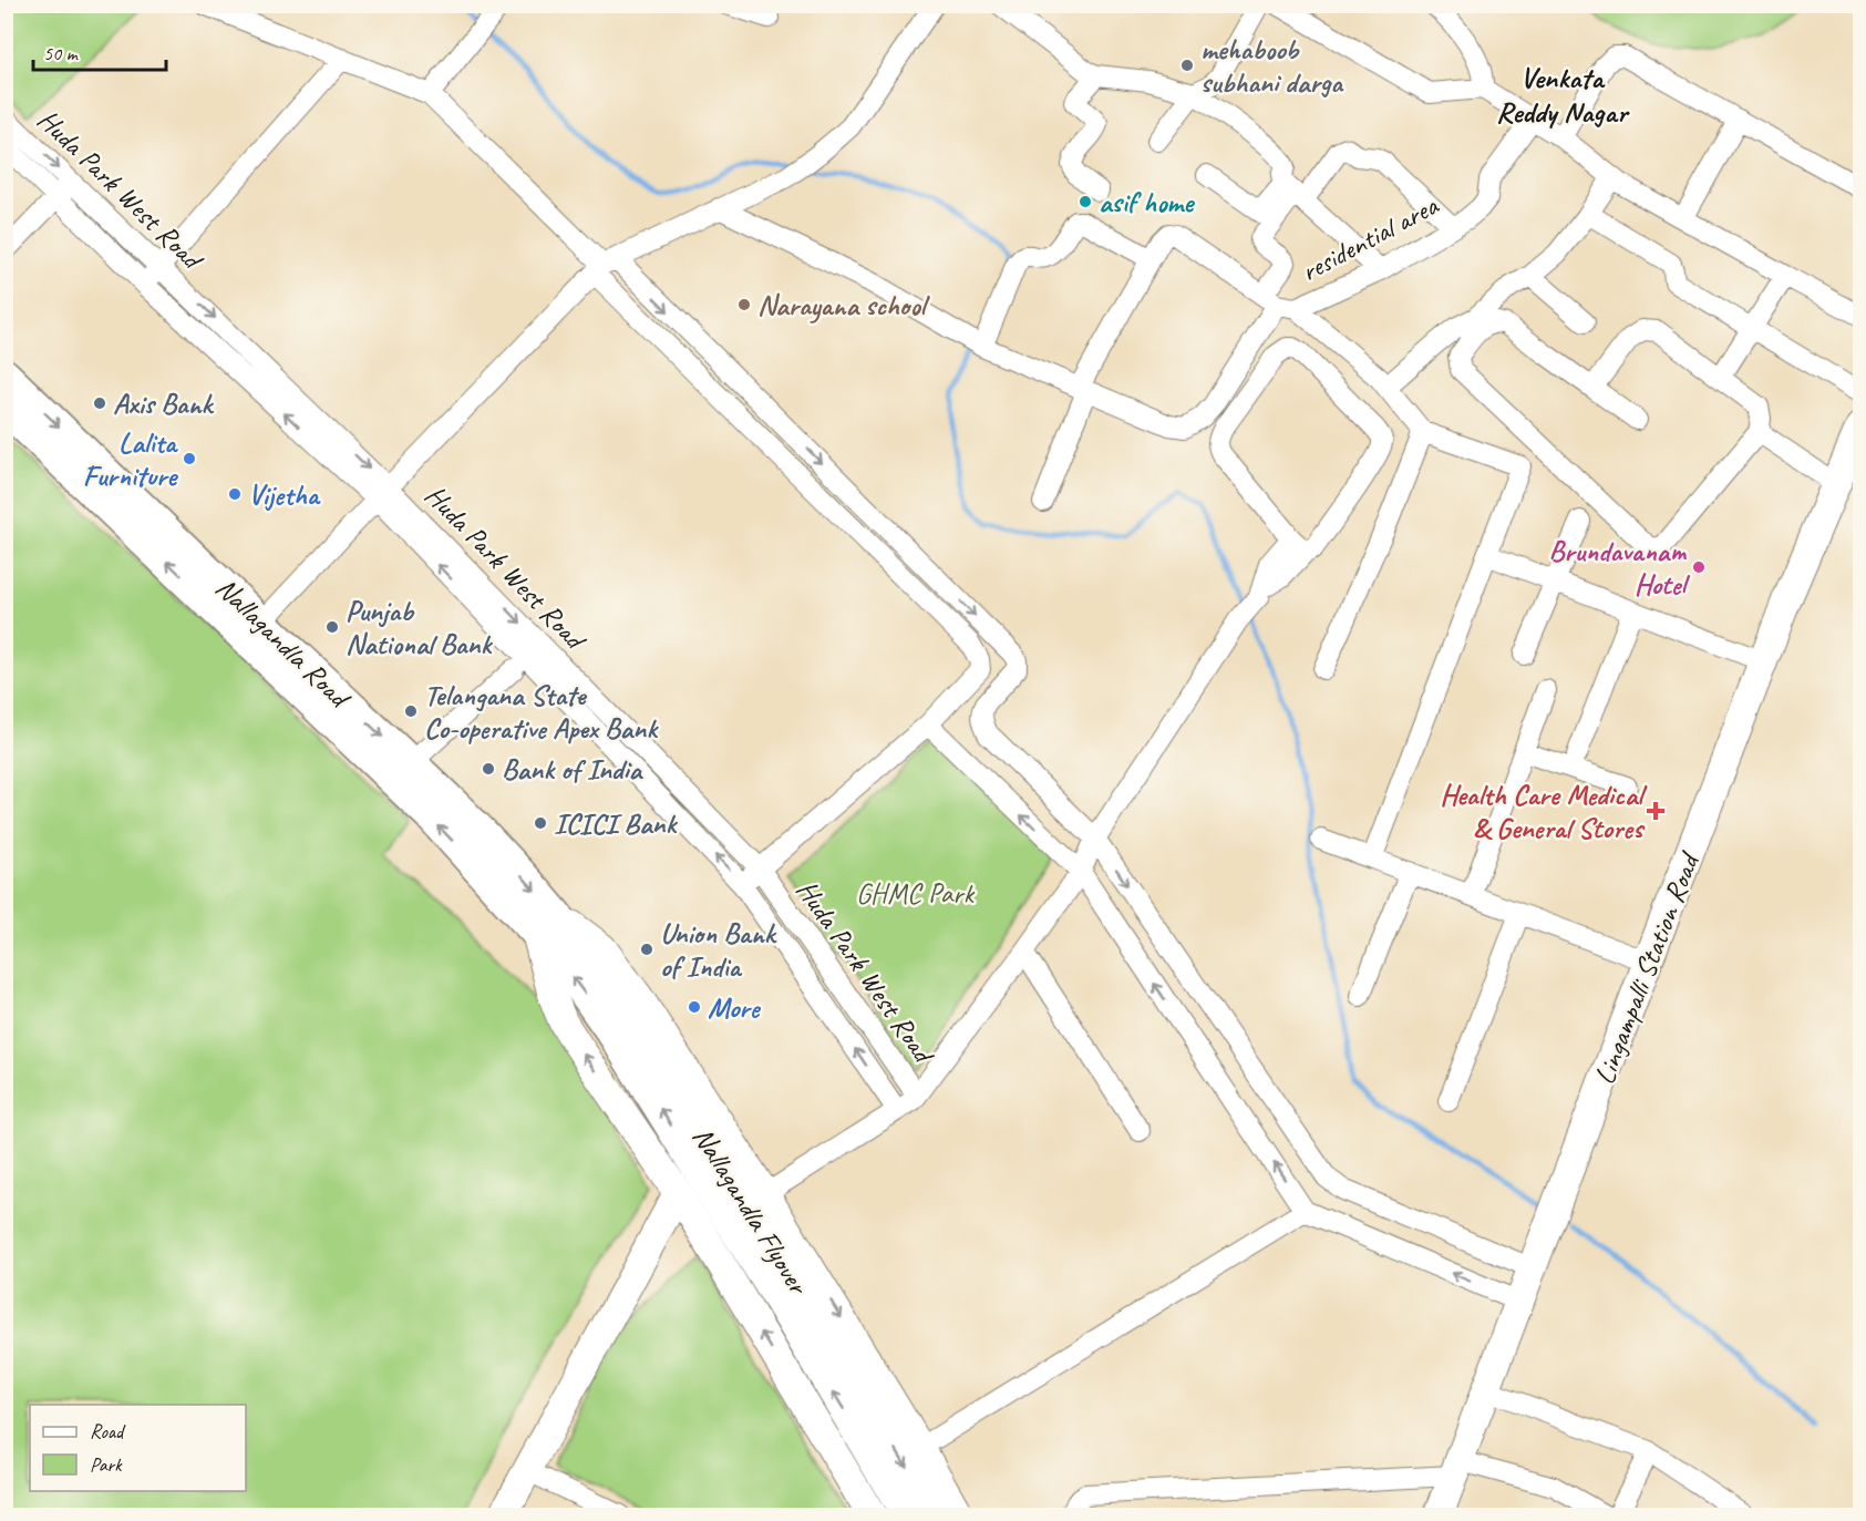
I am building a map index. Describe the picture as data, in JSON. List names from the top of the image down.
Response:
{
  "streets": {
    "main road": ["Nallagandla Road", "Nallagandla Flyover"],
    "street": ["Huda Park West Road", "residential area", "Lingampalli Station Road"]
  },
  "crossings": [
    ["Nallagandla Road", "Nallagandla Flyover"]
  ],
  "districts": ["Venkata Reddy Nagar"],
  "parks": ["GHMC Park"],
  "places": {
    "other": [
      "mehaboob subhani darga",
      "asif home",
      "Narayana school",
      "Axis Bank",
      "Lalita Furniture",
      "Vijetha",
      "Brundavanam Hotel",
      "Punjab National Bank",
      "Telangana State Co-operative Apex Bank",
      "Bank of India",
      "ICICI Bank",
      "Union Bank of India",
      "More"
    ],
    "health": ["Health Care Medical & General Stores"]
  },
  "legend": ["Road", "Park"],
  "scale_bar": "50 m"
}
